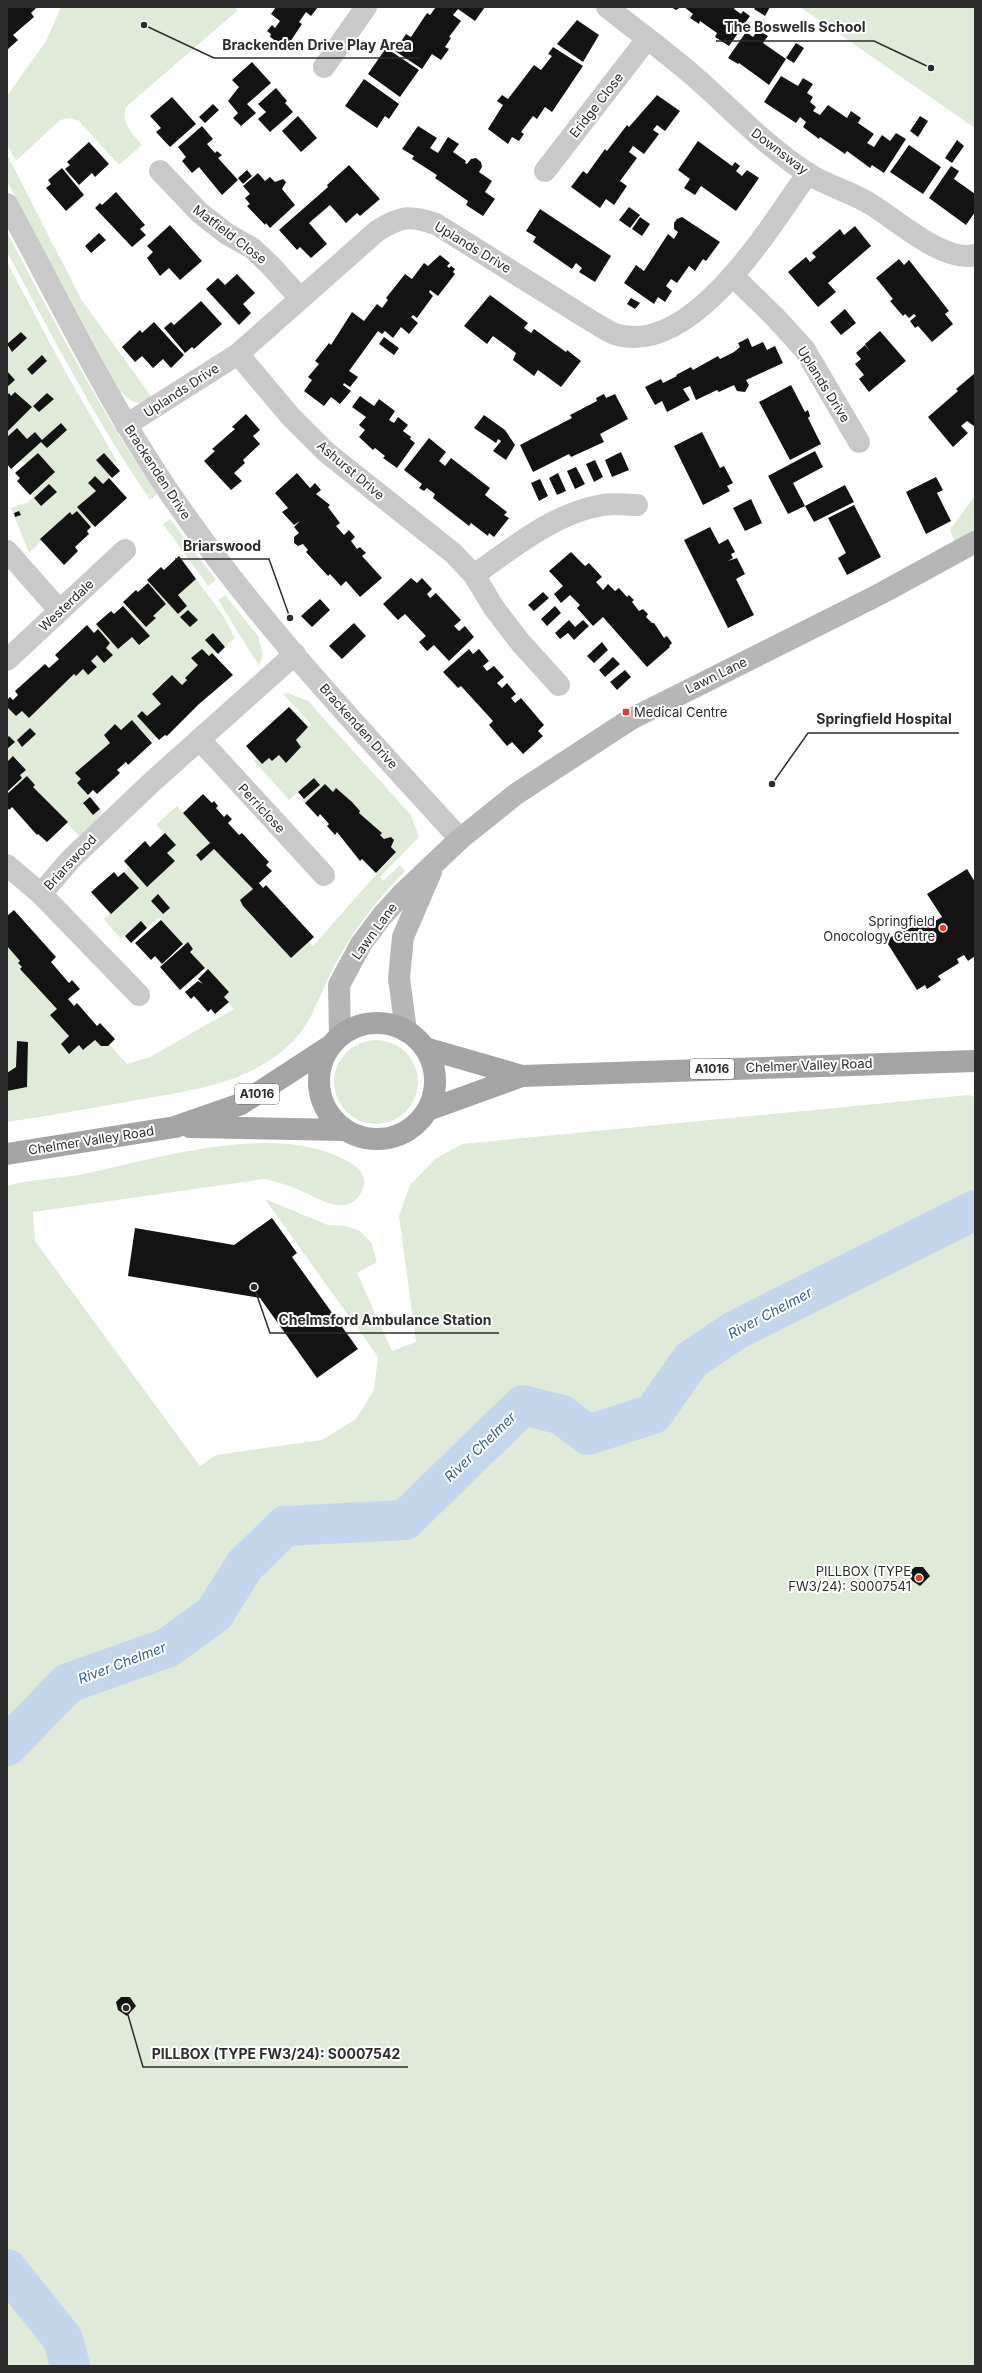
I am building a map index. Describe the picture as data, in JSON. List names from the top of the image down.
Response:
{
  "streets": {
    "main road": ["Chelmer Valley Road", "A1016"],
    "street": [
      "Eridge Close",
      "Downsway",
      "Matfield Close",
      "Uplands Drive",
      "Ashurst Drive",
      "Brackenden Drive",
      "Westerdale",
      "Lawn Lane",
      "Perriclose",
      "Briarswood"
    ]
  },
  "crossings": [
    ["Eridge Close", "Downsway"],
    ["Downsway", "Uplands Drive"],
    ["Matfield Close", "Uplands Drive"],
    ["Uplands Drive", "Ashurst Drive"],
    ["Uplands Drive", "Brackenden Drive"],
    ["Brackenden Drive", "Lawn Lane"],
    ["Brackenden Drive", "Briarswood"],
    ["Lawn Lane", "Chelmer Valley Road"],
    ["Lawn Lane", "A1016"],
    ["Perriclose", "Briarswood"],
    ["Chelmer Valley Road", "A1016"]
  ],
  "water": ["River Chelmer"],
  "places": {
    "other": [
      "Brackenden Drive Play Area",
      "The Boswells School",
      "Briarswood",
      "Springfield Hospital",
      "Springfield Onocology Centre",
      "Chelmsford Ambulance Station",
      "PILLBOX (TYPE FW3/24): S0007541",
      "PILLBOX (TYPE FW3/24): S0007542"
    ],
    "transit": ["Medical Centre"]
  }
}
